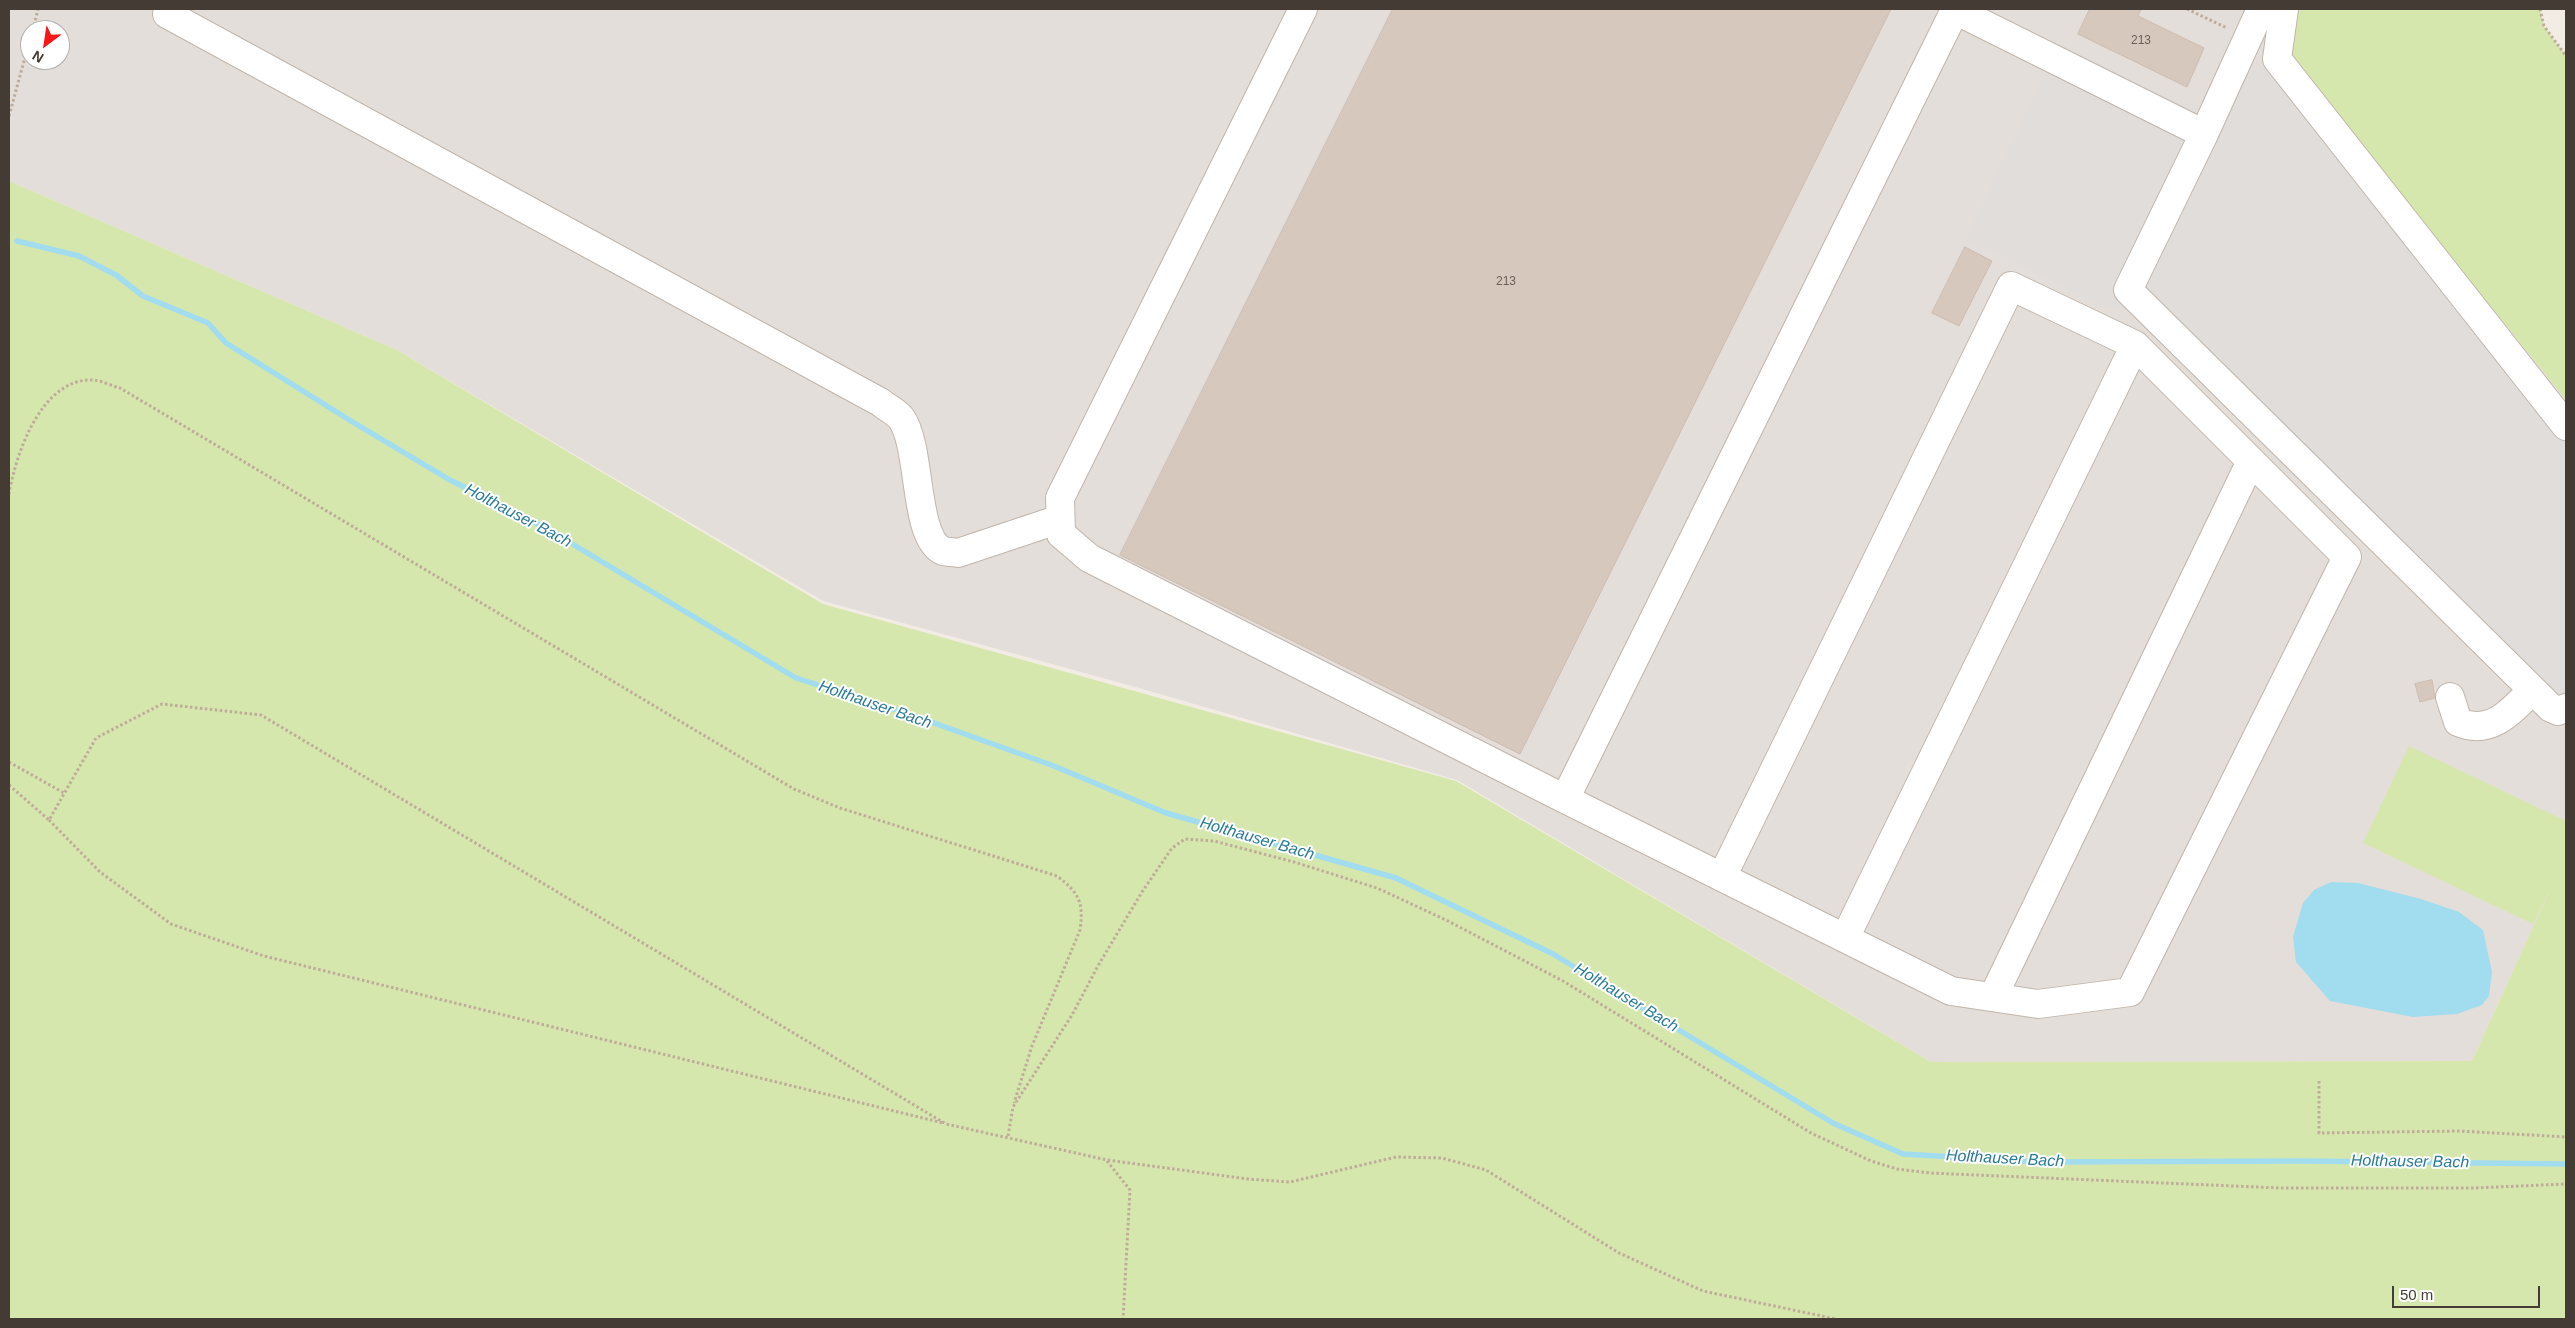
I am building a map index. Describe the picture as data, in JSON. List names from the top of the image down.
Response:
{
  "water": ["Holthauser Bach"],
  "house_numbers": ["213", "213"],
  "scale_bar": "50 m",
  "north": "bottom left"
}
